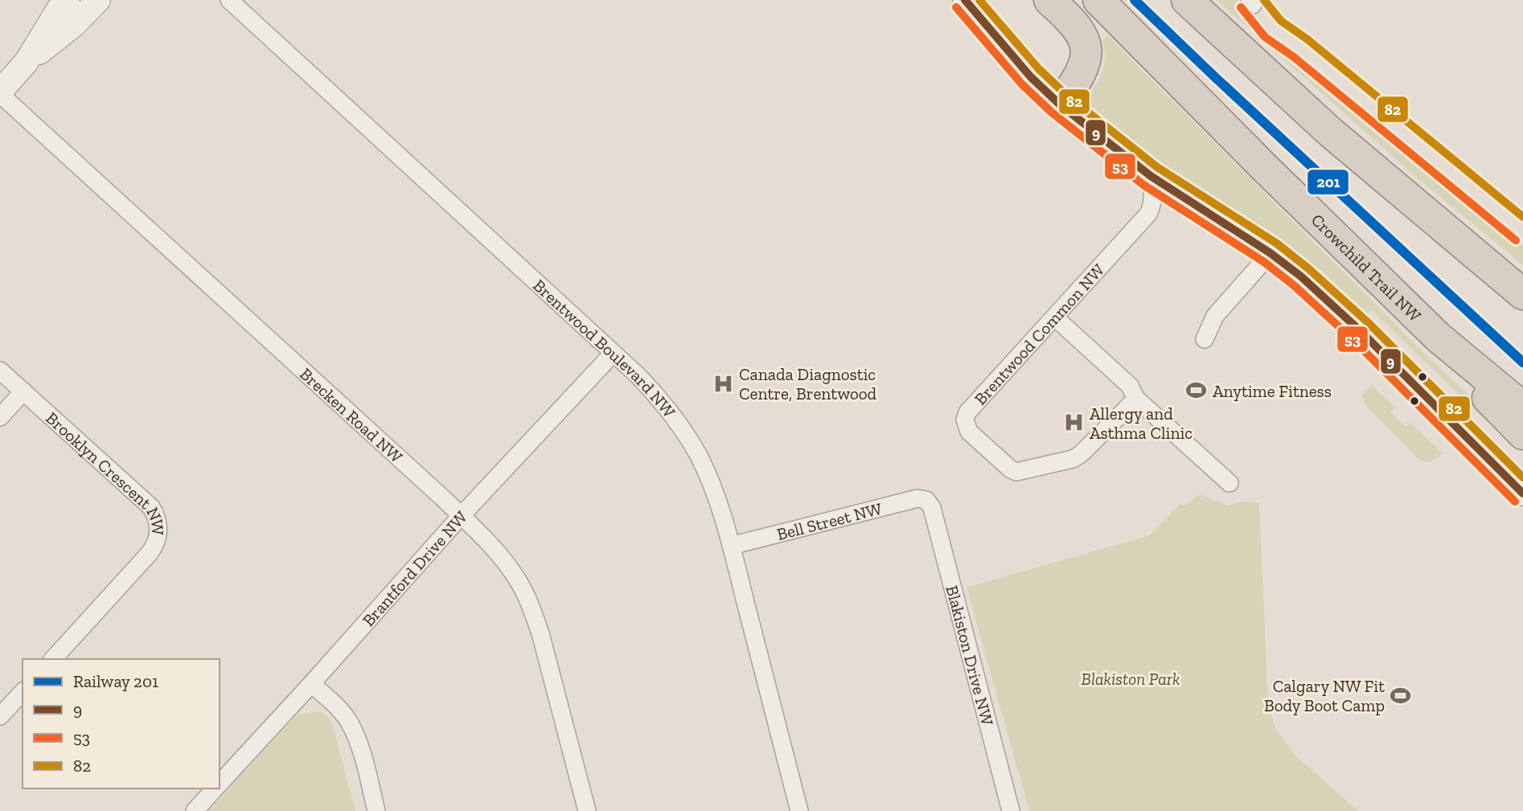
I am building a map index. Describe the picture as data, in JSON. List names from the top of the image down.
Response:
{
  "streets": {
    "highway": ["Crowchild Trail NW"],
    "street": [
      "Brentwood Common NW",
      "Brentwood Boulevard NW",
      "Brecken Road NW",
      "Brooklyn Crescent NW",
      "Bell Street NW",
      "Brantford Drive NW",
      "Blakiston Drive NW"
    ]
  },
  "crossings": [
    ["Brentwood Boulevard NW", "Bell Street NW"],
    ["Brentwood Boulevard NW", "Brantford Drive NW"],
    ["Brecken Road NW", "Brantford Drive NW"],
    ["Bell Street NW", "Blakiston Drive NW"]
  ],
  "parks": ["Blakiston Park"],
  "places": {
    "hospital": ["Canada Diagnostic Centre, Brentwood", "Allergy and Asthma Clinic"],
    "sports": ["Anytime Fitness", "Calgary NW Fit Body Boot Camp"]
  },
  "lines": [
    "rail line 201",
    "transit line 9",
    "transit line 82",
    "transit line 53"
  ],
  "legend": [
    "Railway 201",
    "9",
    "53",
    "82"
  ]
}
